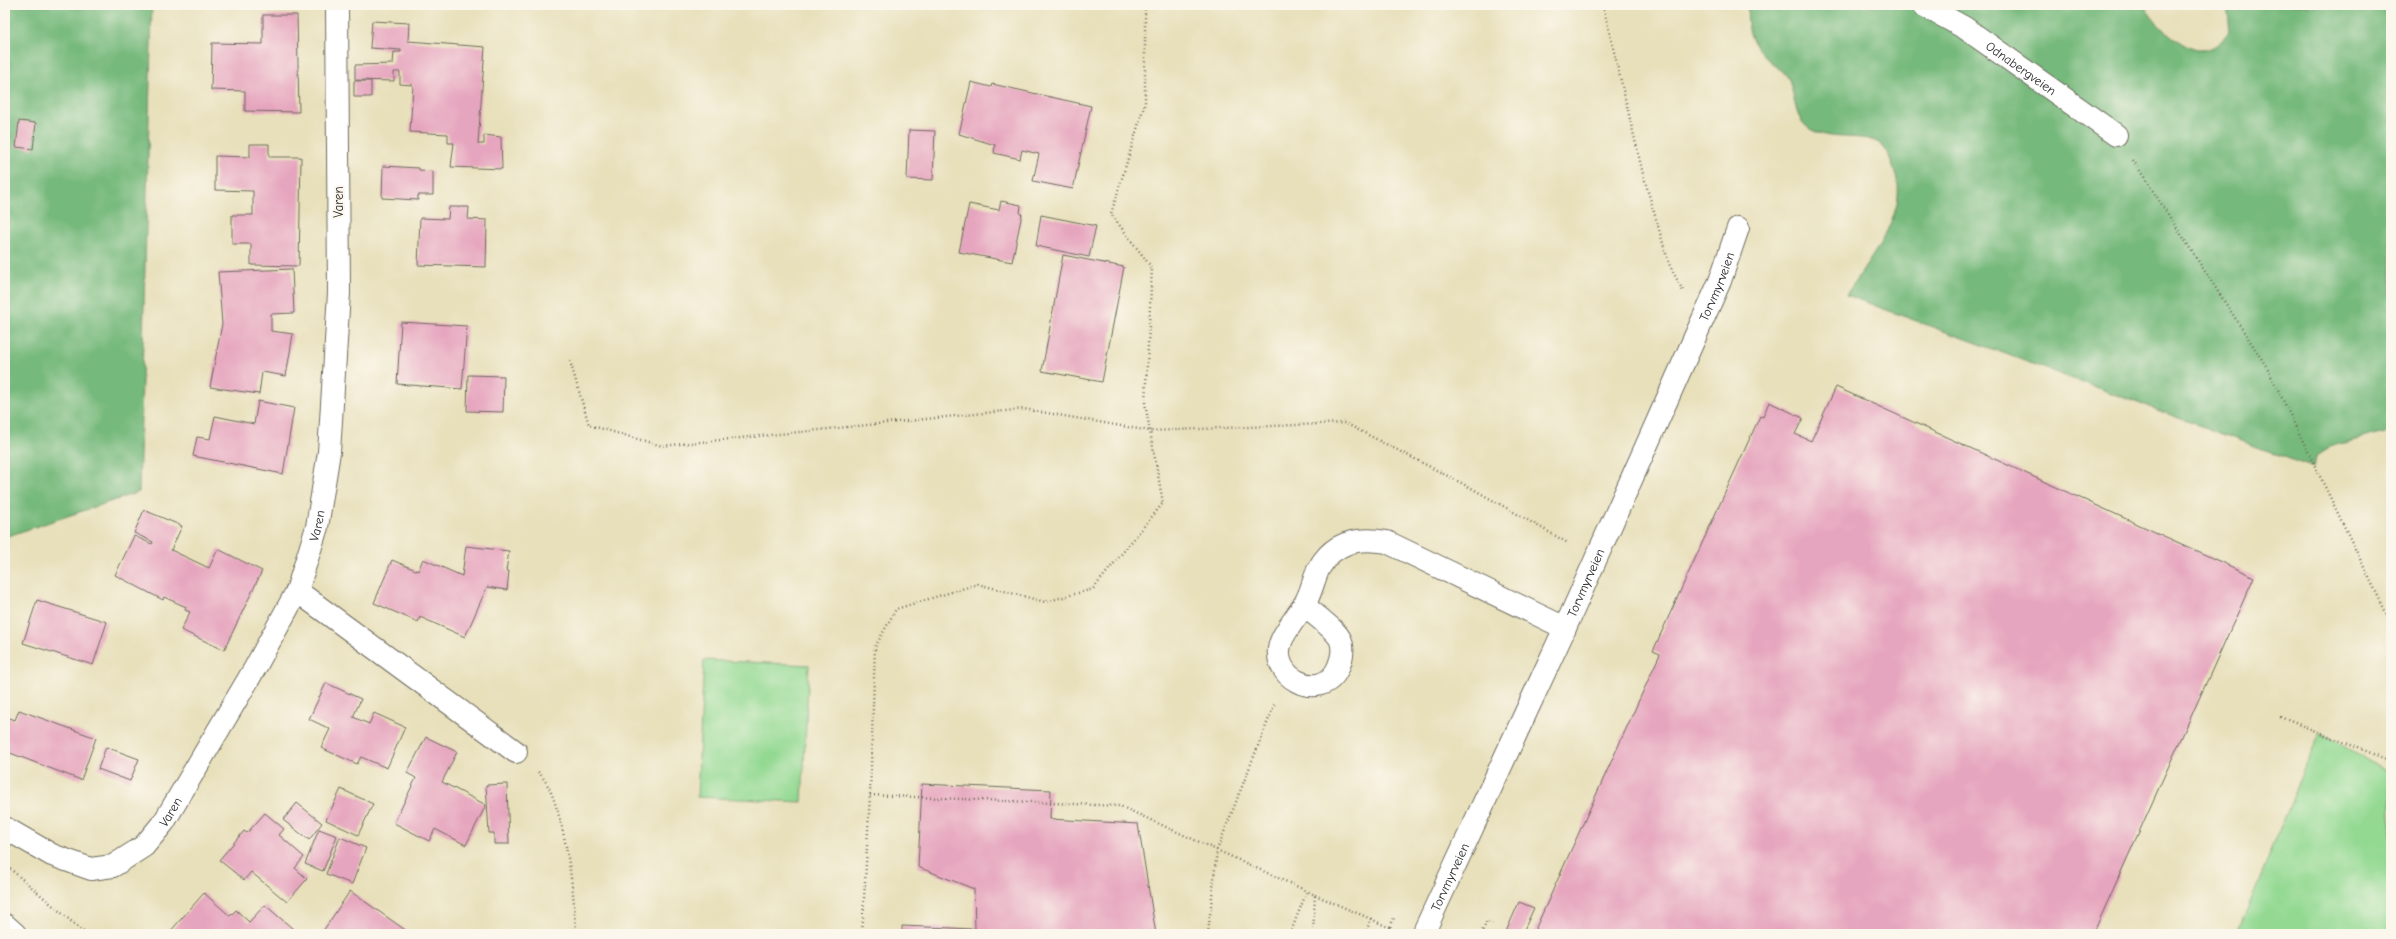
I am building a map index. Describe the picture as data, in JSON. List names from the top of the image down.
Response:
{
  "streets": {
    "street": ["Odnabergveien", "Varen", "Torvmyrveien"]
  }
}
